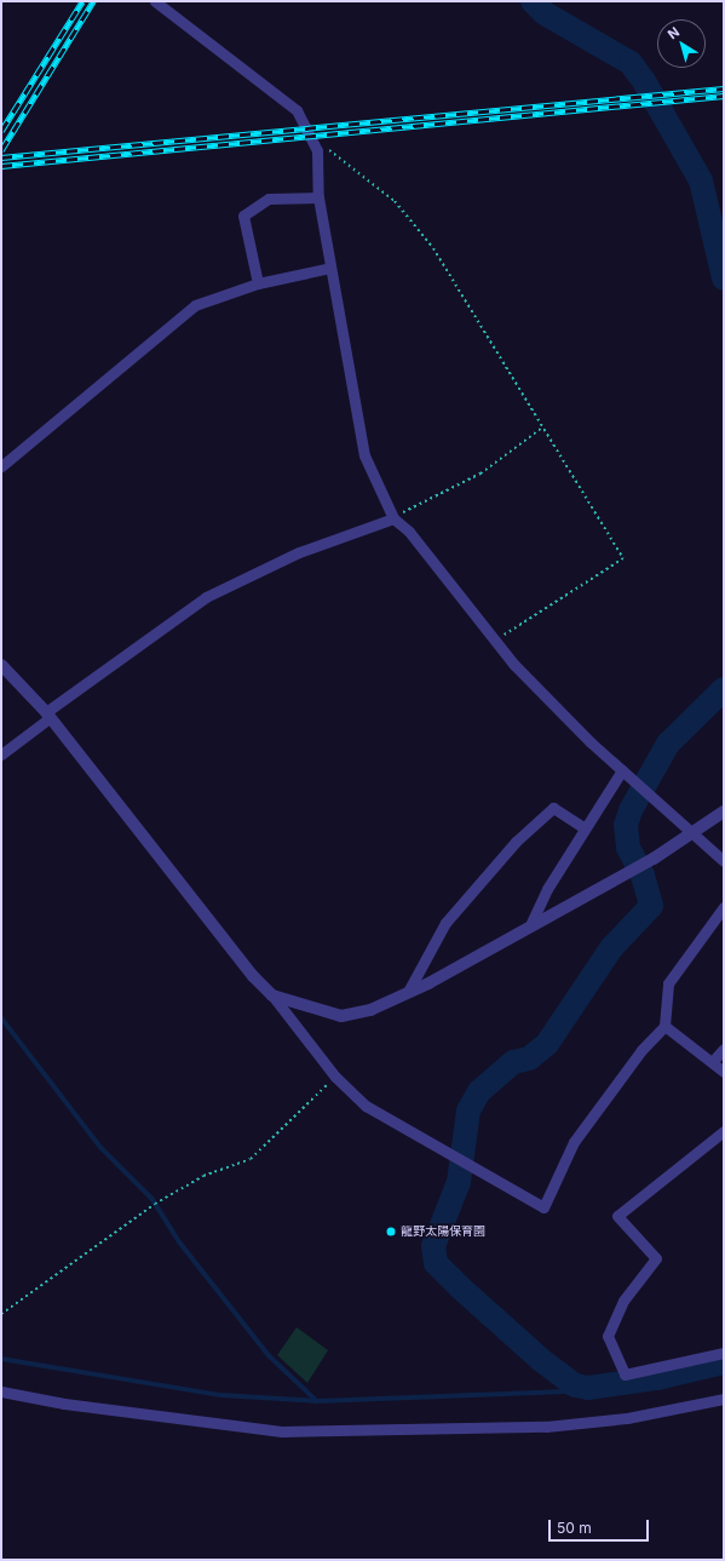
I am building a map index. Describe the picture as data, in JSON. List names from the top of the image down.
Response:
{
  "places": ["龍野太陽保育園"],
  "scale_bar": "50 m",
  "north": "top left"
}
